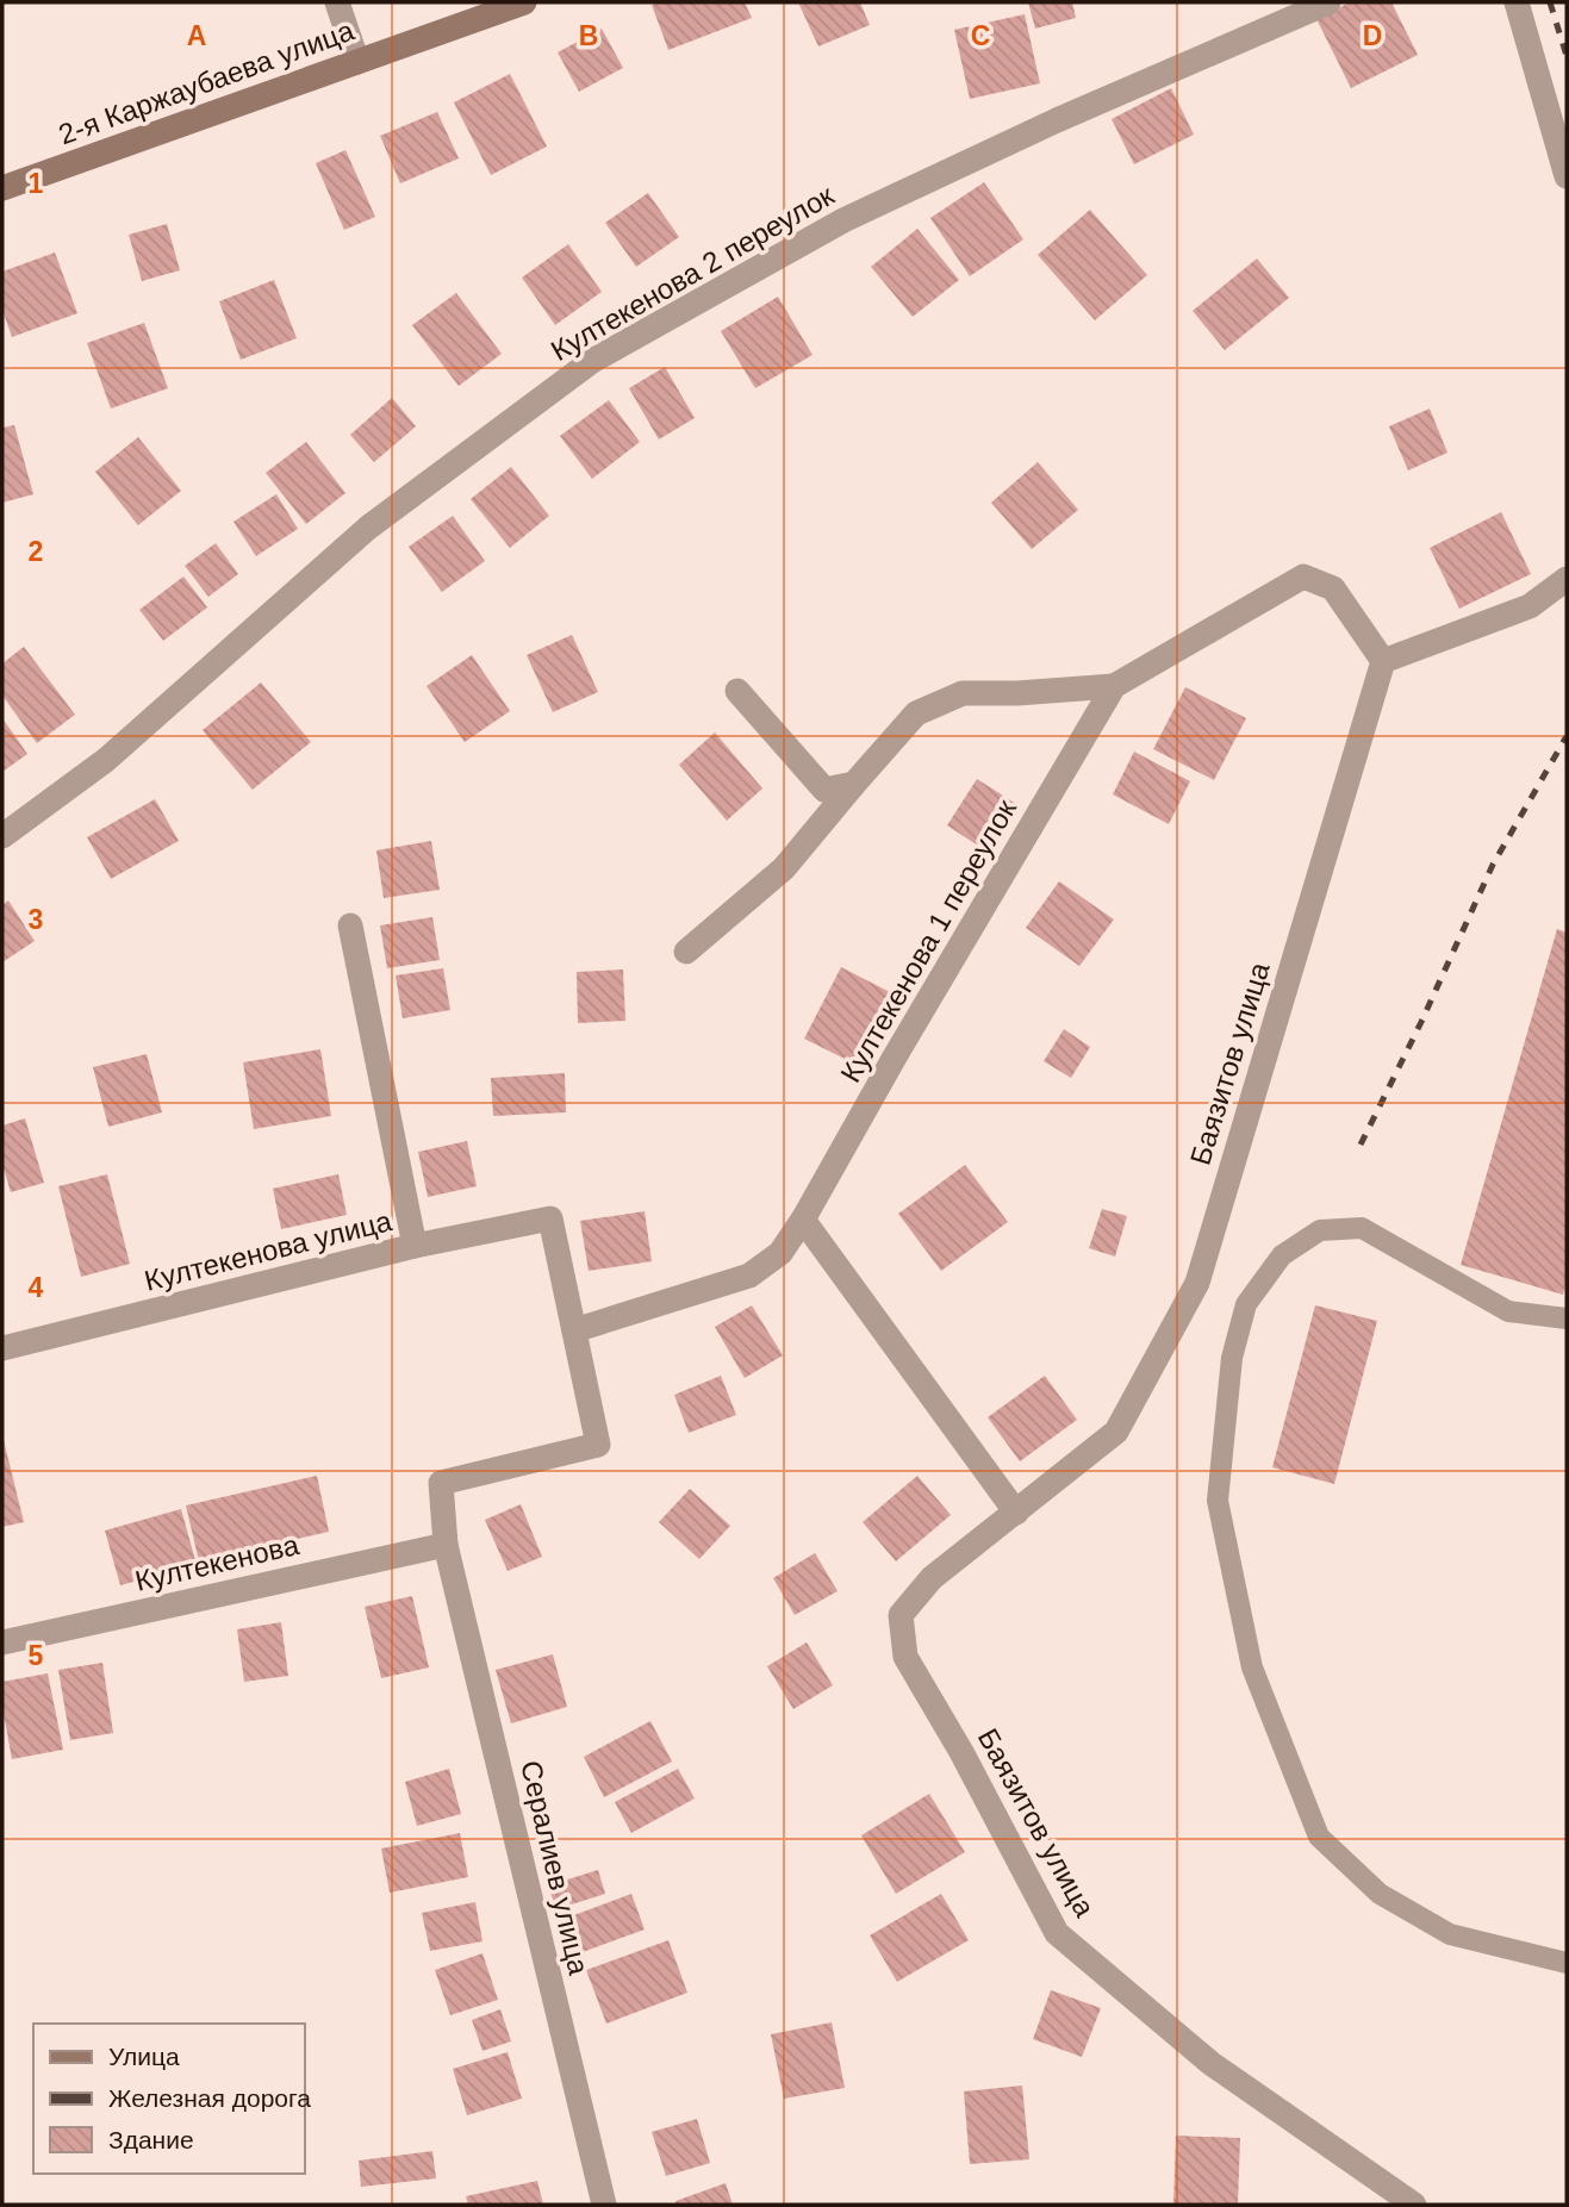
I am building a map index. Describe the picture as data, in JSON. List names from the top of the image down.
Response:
{
  "streets": {
    "street": [
      "2-я Каржаубаева улица",
      "Култекенова 2 переулок",
      "Култекенова 1 переулок",
      "Баязитов улица",
      "Култекенова улица",
      "Култекенова",
      "Сералиев улица"
    ]
  },
  "crossings": [
    ["Култекенова 1 переулок", "Баязитов улица"],
    ["Култекенова 1 переулок", "Култекенова улица"],
    ["Култекенова 1 переулок", "Сералиев улица"],
    ["Култекенова улица", "Сералиев улица"],
    ["Култекенова", "Сералиев улица"]
  ],
  "legend": ["Улица", "Железная дорога", "Здание"],
  "grid": {
    "columns": [
      "A",
      "B",
      "C",
      "D"
    ],
    "rows": [
      "1",
      "2",
      "3",
      "4",
      "5"
    ]
  }
}
